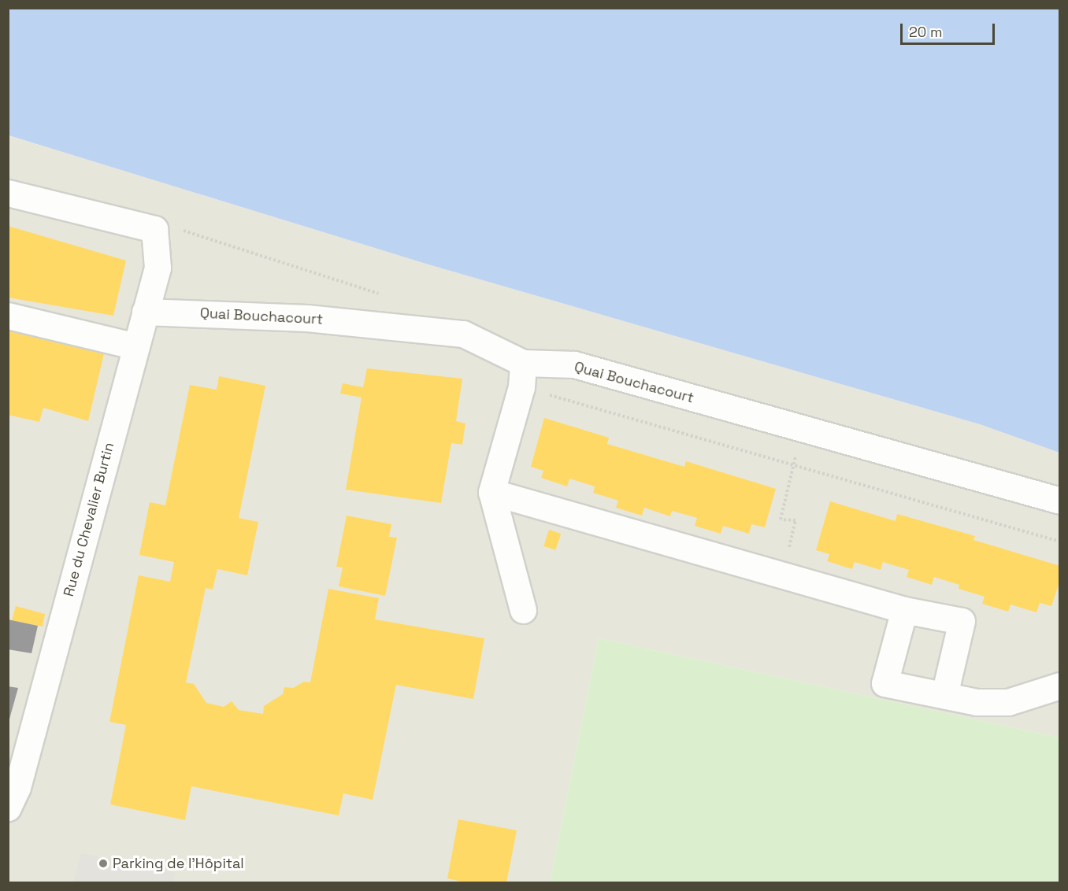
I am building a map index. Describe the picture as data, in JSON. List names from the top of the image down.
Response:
{
  "streets": {
    "street": ["Quai Bouchacourt", "Rue du Chevalier Burtin"]
  },
  "crossings": [
    ["Quai Bouchacourt", "Rue du Chevalier Burtin"]
  ],
  "places": ["Parking de l'Hôpital"],
  "scale_bar": "20 m"
}
